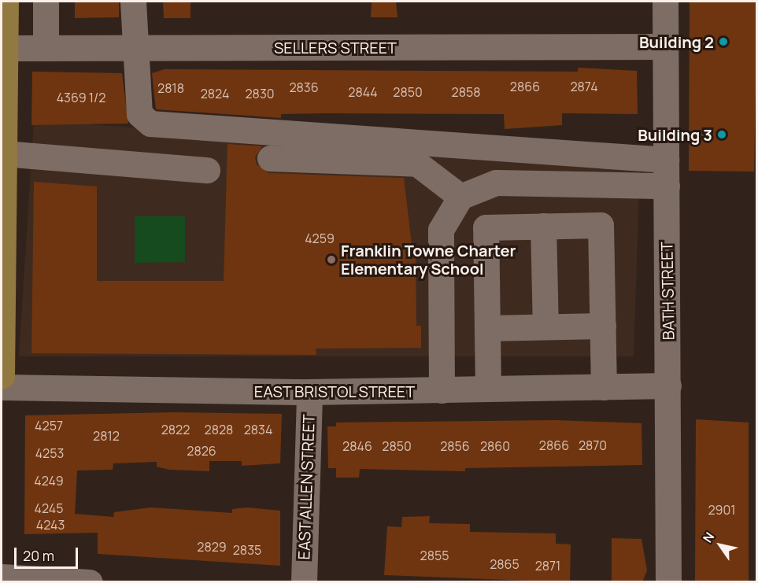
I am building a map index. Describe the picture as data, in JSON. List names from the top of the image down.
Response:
{
  "streets": {
    "street": [
      "SELLERS STREET",
      "BATH STREET",
      "EAST BRISTOL STREET",
      "EAST ALLEN STREET"
    ]
  },
  "crossings": [
    ["SELLERS STREET", "BATH STREET"],
    ["BATH STREET", "EAST BRISTOL STREET"],
    ["EAST BRISTOL STREET", "EAST ALLEN STREET"]
  ],
  "places": ["Building 2", "Building 3", "Franklin Towne Charter Elementary School"],
  "house_numbers": [
    "2866",
    "2874",
    "2836",
    "2818",
    "2844",
    "2850",
    "2858",
    "2824",
    "2830",
    "4369 1/2",
    "4259",
    "4257",
    "2822",
    "2828",
    "2834",
    "2812",
    "2866",
    "2870",
    "2846",
    "2850",
    "2856",
    "2860",
    "2826",
    "4253",
    "4249",
    "4245",
    "2901",
    "4243",
    "2829",
    "2835",
    "2855",
    "2865",
    "2871"
  ],
  "scale_bar": "20 m",
  "north": "top left"
}
